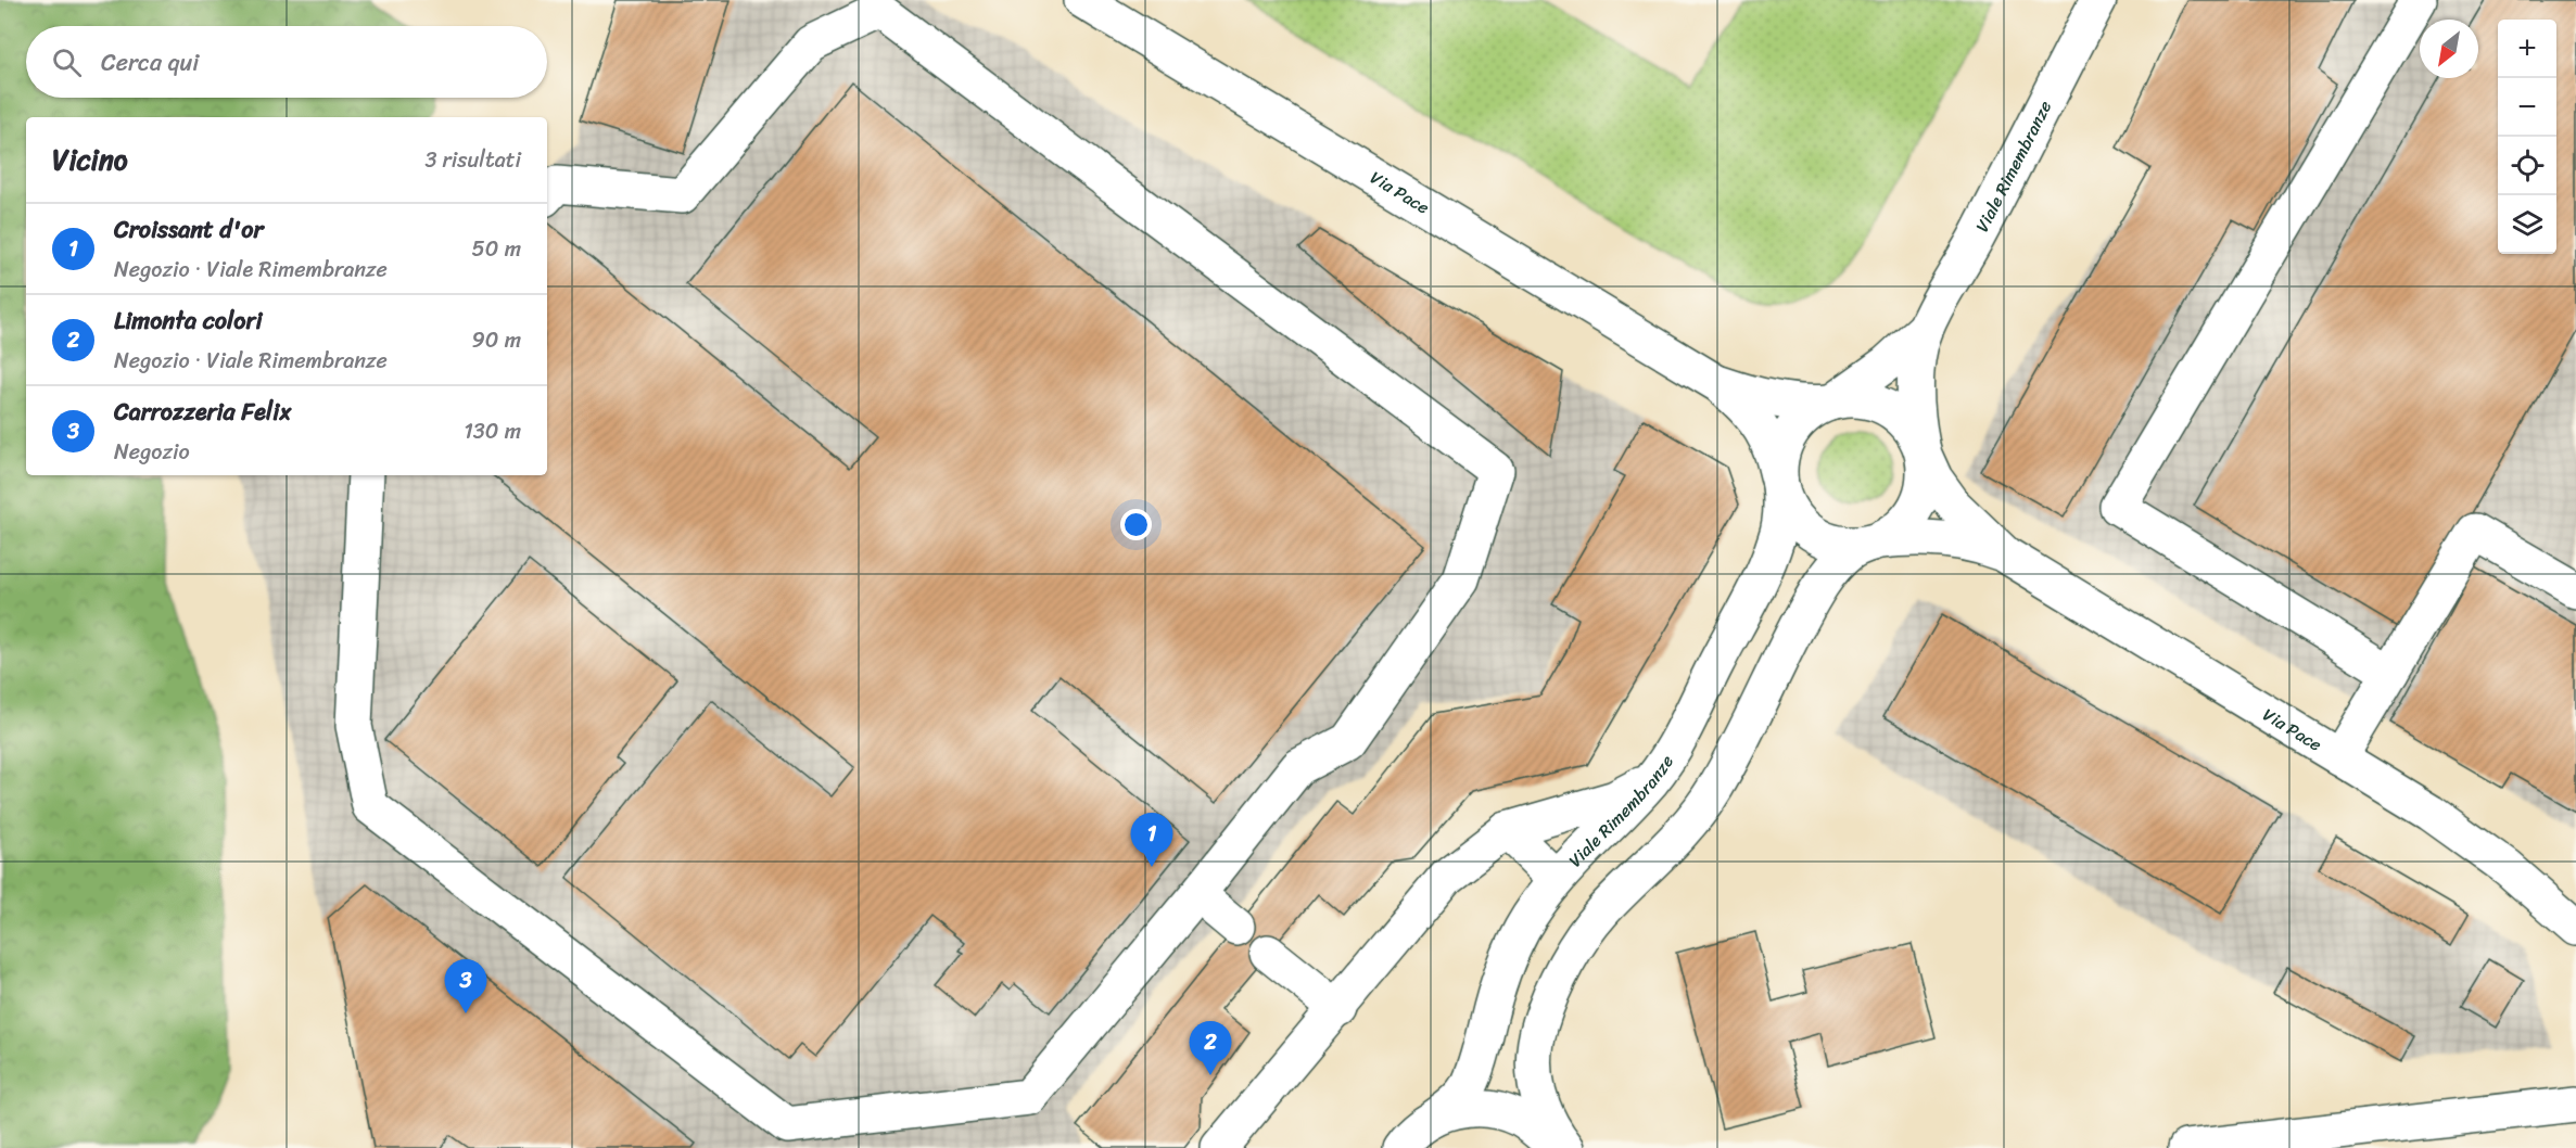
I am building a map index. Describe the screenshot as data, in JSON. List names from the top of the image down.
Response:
{
  "streets": {
    "street": ["Viale Rimembranze", "Via Pace"]
  },
  "crossings": [
    ["Viale Rimembranze", "Via Pace"]
  ],
  "north": "bottom left",
  "page": {
    "map_buttons": ["+", "−"],
    "search": "Cerca qui",
    "heading": ["Vicino", "3 risultati"],
    "list": [
      {
        "mark": "1",
        "name": "Croissant d'or",
        "note": "Negozio · Viale Rimembranze",
        "value": "50 m"
      },
      {
        "mark": "2",
        "name": "Limonta colori",
        "note": "Negozio · Viale Rimembranze",
        "value": "90 m"
      },
      {
        "mark": "3",
        "name": "Carrozzeria Felix",
        "note": "Negozio",
        "value": "130 m"
      }
    ],
    "pins": ["1", "3", "2"]
  }
}
